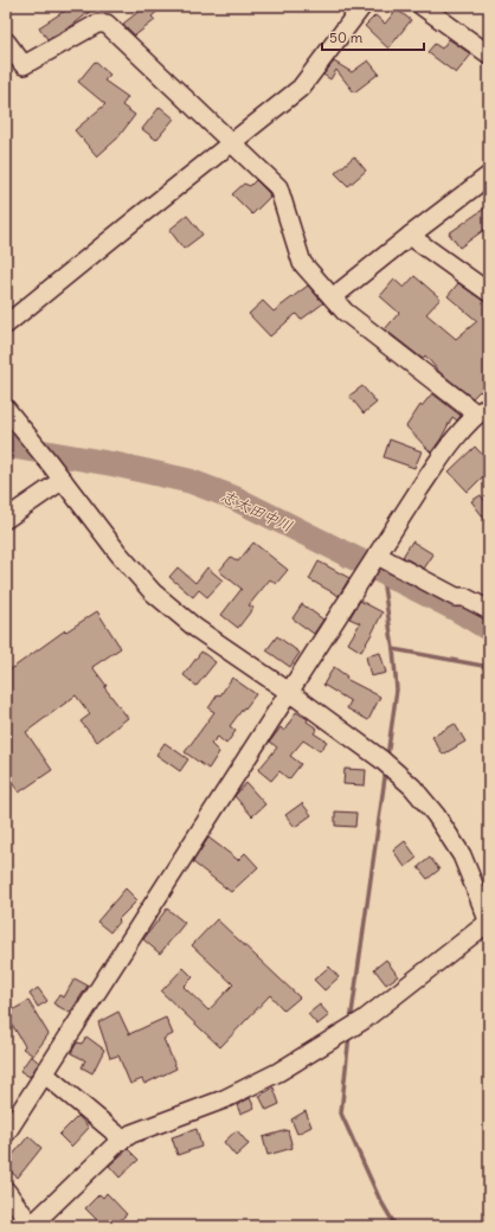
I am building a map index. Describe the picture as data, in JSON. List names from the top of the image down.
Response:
{
  "water": ["志太田中川"],
  "scale_bar": "50 m"
}
